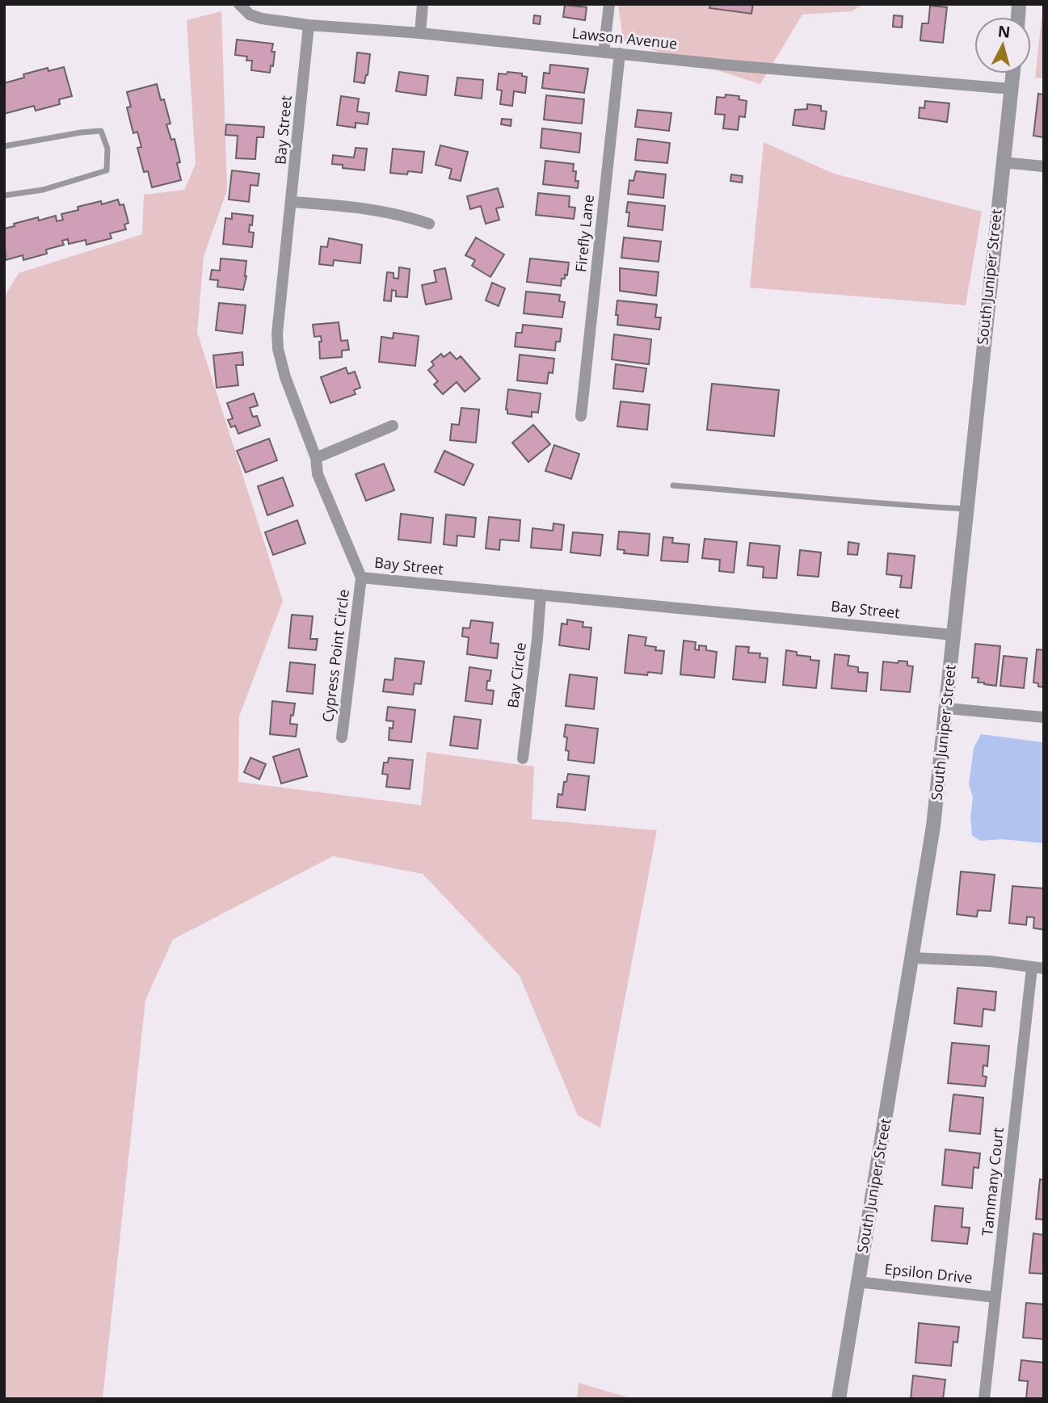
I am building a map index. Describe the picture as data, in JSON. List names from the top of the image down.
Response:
{
  "streets": {
    "street": [
      "Lawson Avenue",
      "Bay Street",
      "Firefly Lane",
      "South Juniper Street",
      "Cypress Point Circle",
      "Bay Circle",
      "Tammany Court",
      "Epsilon Drive"
    ]
  },
  "crossings": [
    ["Lawson Avenue", "Bay Street"],
    ["Lawson Avenue", "Firefly Lane"],
    ["Lawson Avenue", "South Juniper Street"],
    ["Bay Street", "South Juniper Street"],
    ["Bay Street", "Cypress Point Circle"],
    ["Bay Street", "Bay Circle"],
    ["South Juniper Street", "Epsilon Drive"],
    ["Tammany Court", "Epsilon Drive"]
  ],
  "north": "top"
}
